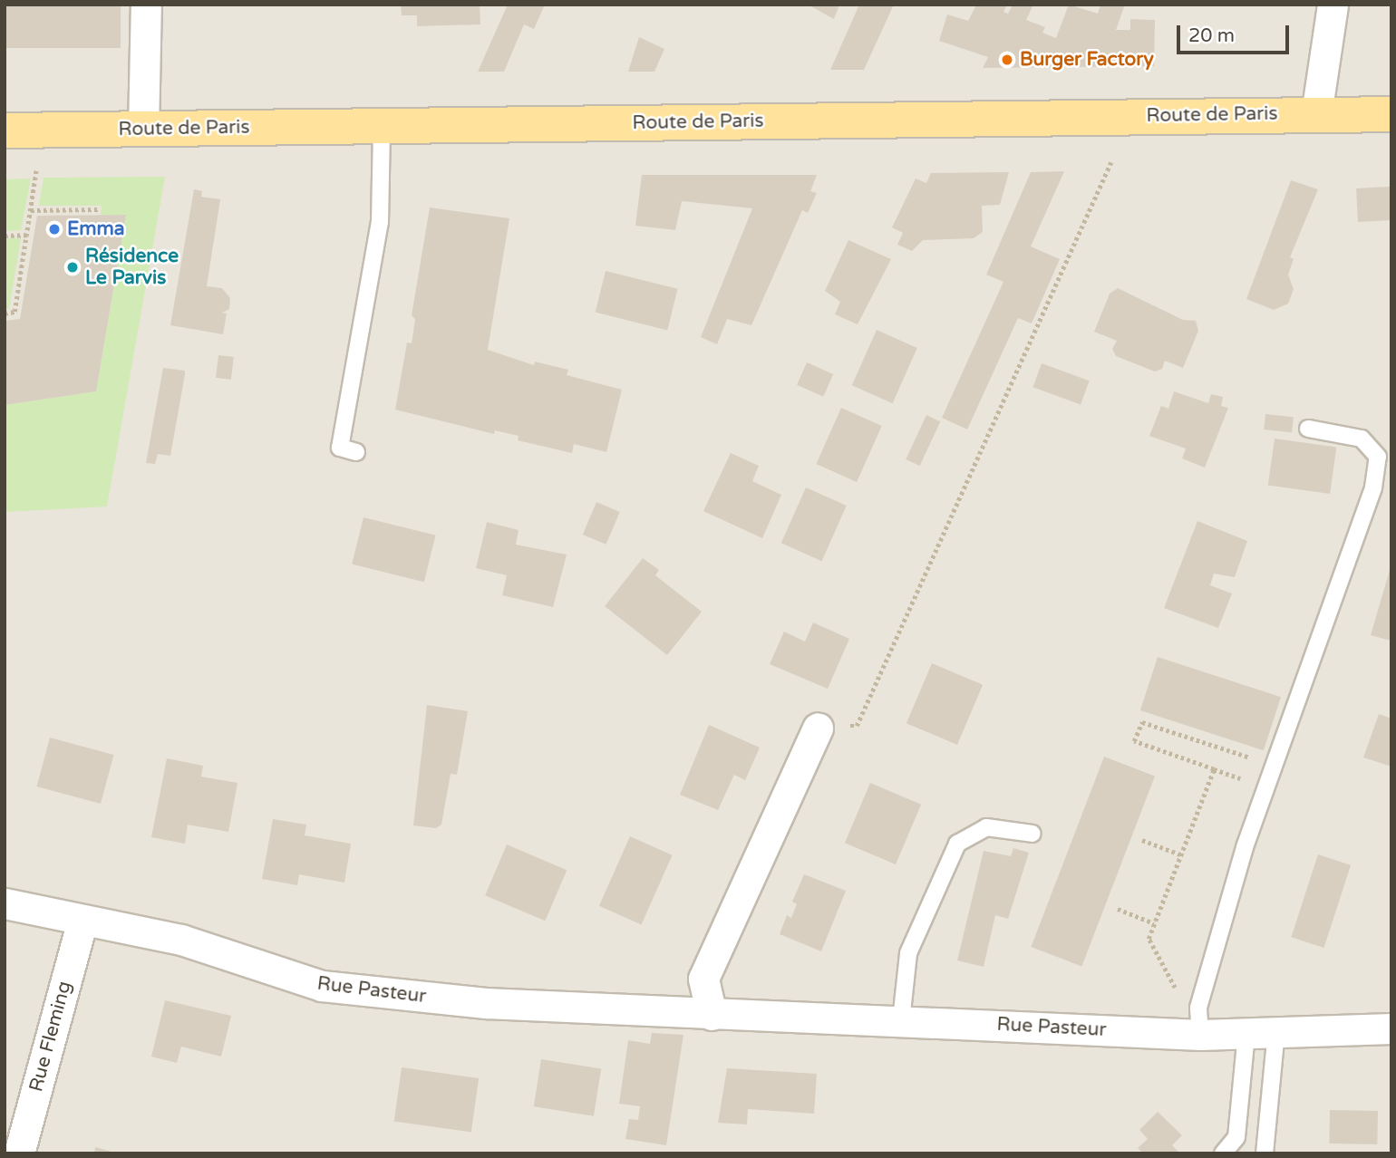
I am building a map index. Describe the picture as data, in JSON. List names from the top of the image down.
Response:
{
  "streets": {
    "main road": ["Route de Paris"],
    "street": ["Rue Pasteur", "Rue Fleming"]
  },
  "crossings": [
    ["Rue Pasteur", "Rue Fleming"]
  ],
  "places": ["Burger Factory", "Emma", "Résidence Le Parvis"],
  "scale_bar": "20 m"
}
